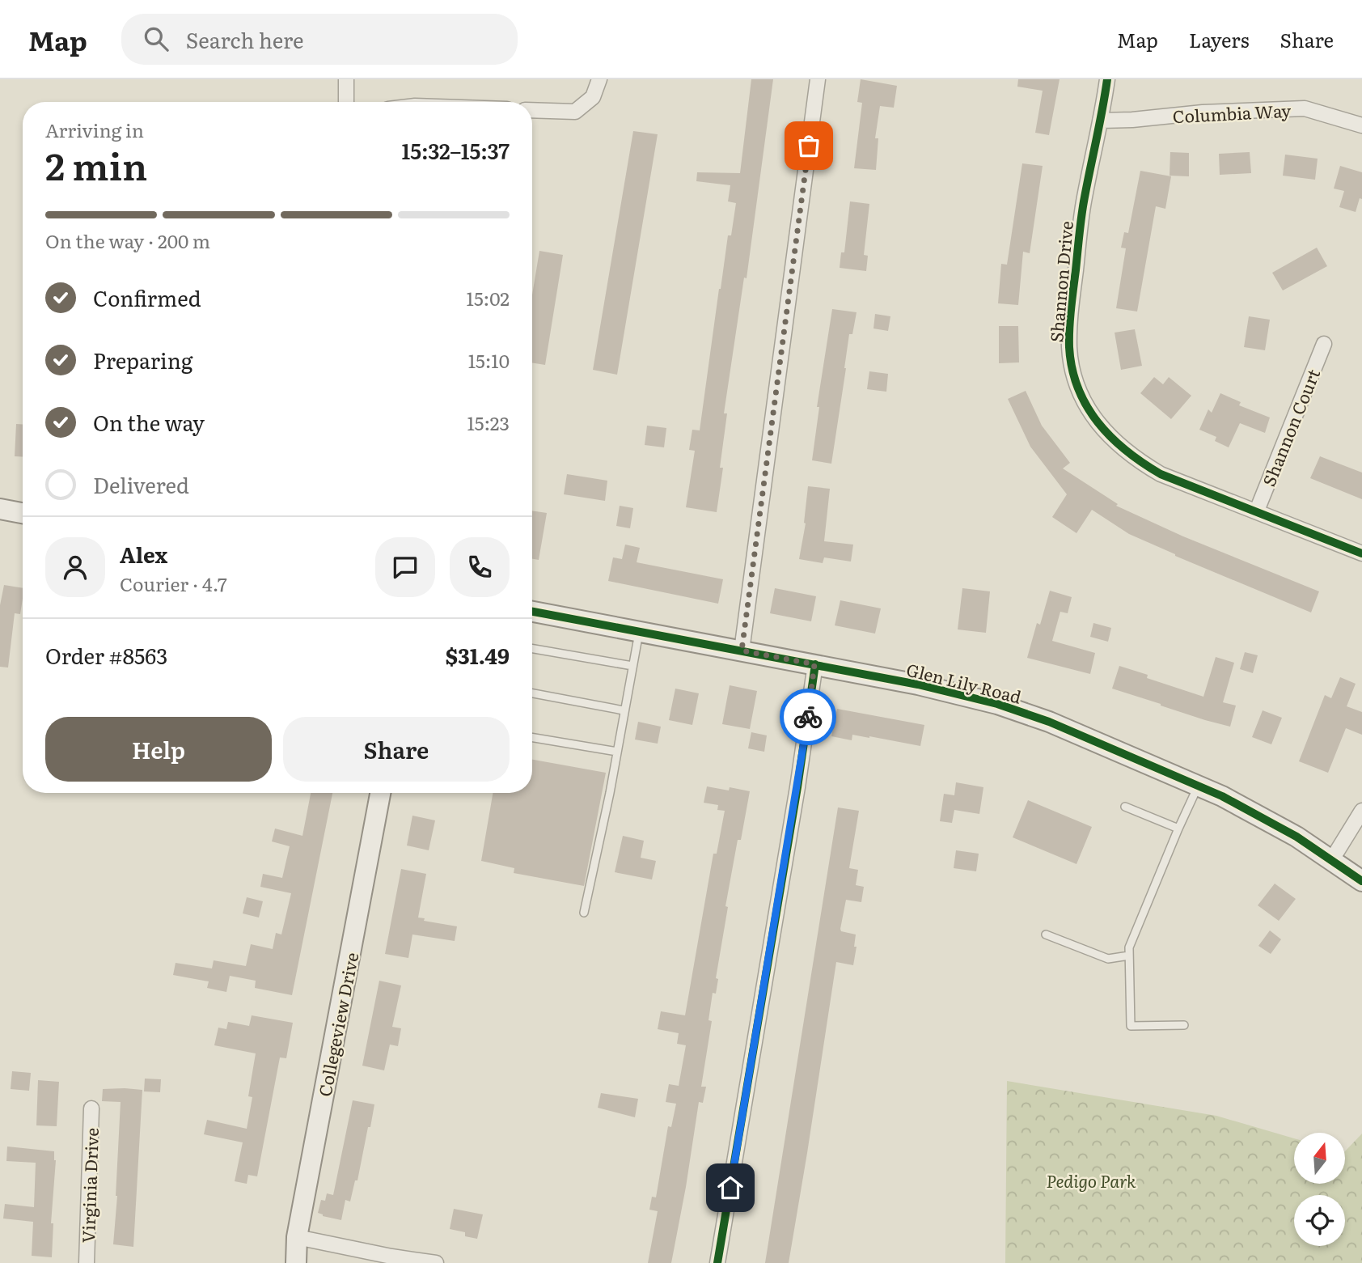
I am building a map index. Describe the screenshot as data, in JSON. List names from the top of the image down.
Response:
{
  "streets": {
    "street": [
      "Columbia Way",
      "Shannon Drive",
      "Shannon Court",
      "Glen Lily Road",
      "Collegeview Drive",
      "Virginia Drive"
    ]
  },
  "crossings": [
    ["Columbia Way", "Shannon Drive"],
    ["Shannon Drive", "Shannon Court"]
  ],
  "parks": ["Pedigo Park"],
  "north": "top",
  "page": {
    "header": "Map",
    "search": "Search here",
    "nav": ["Map", "Layers", "Share"],
    "heading": ["2 min", "Arriving in", "15:32–15:37"],
    "panel": [
      "Alex",
      "Courier · 4.7",
      "Order #8563",
      "$31.49"
    ],
    "bar": "On the way · 200 m",
    "list": [
      ["Confirmed", "15:02"],
      ["Preparing", "15:10"],
      ["On the way", "15:23"],
      "Delivered"
    ],
    "buttons": ["Help", "Share"]
  }
}
